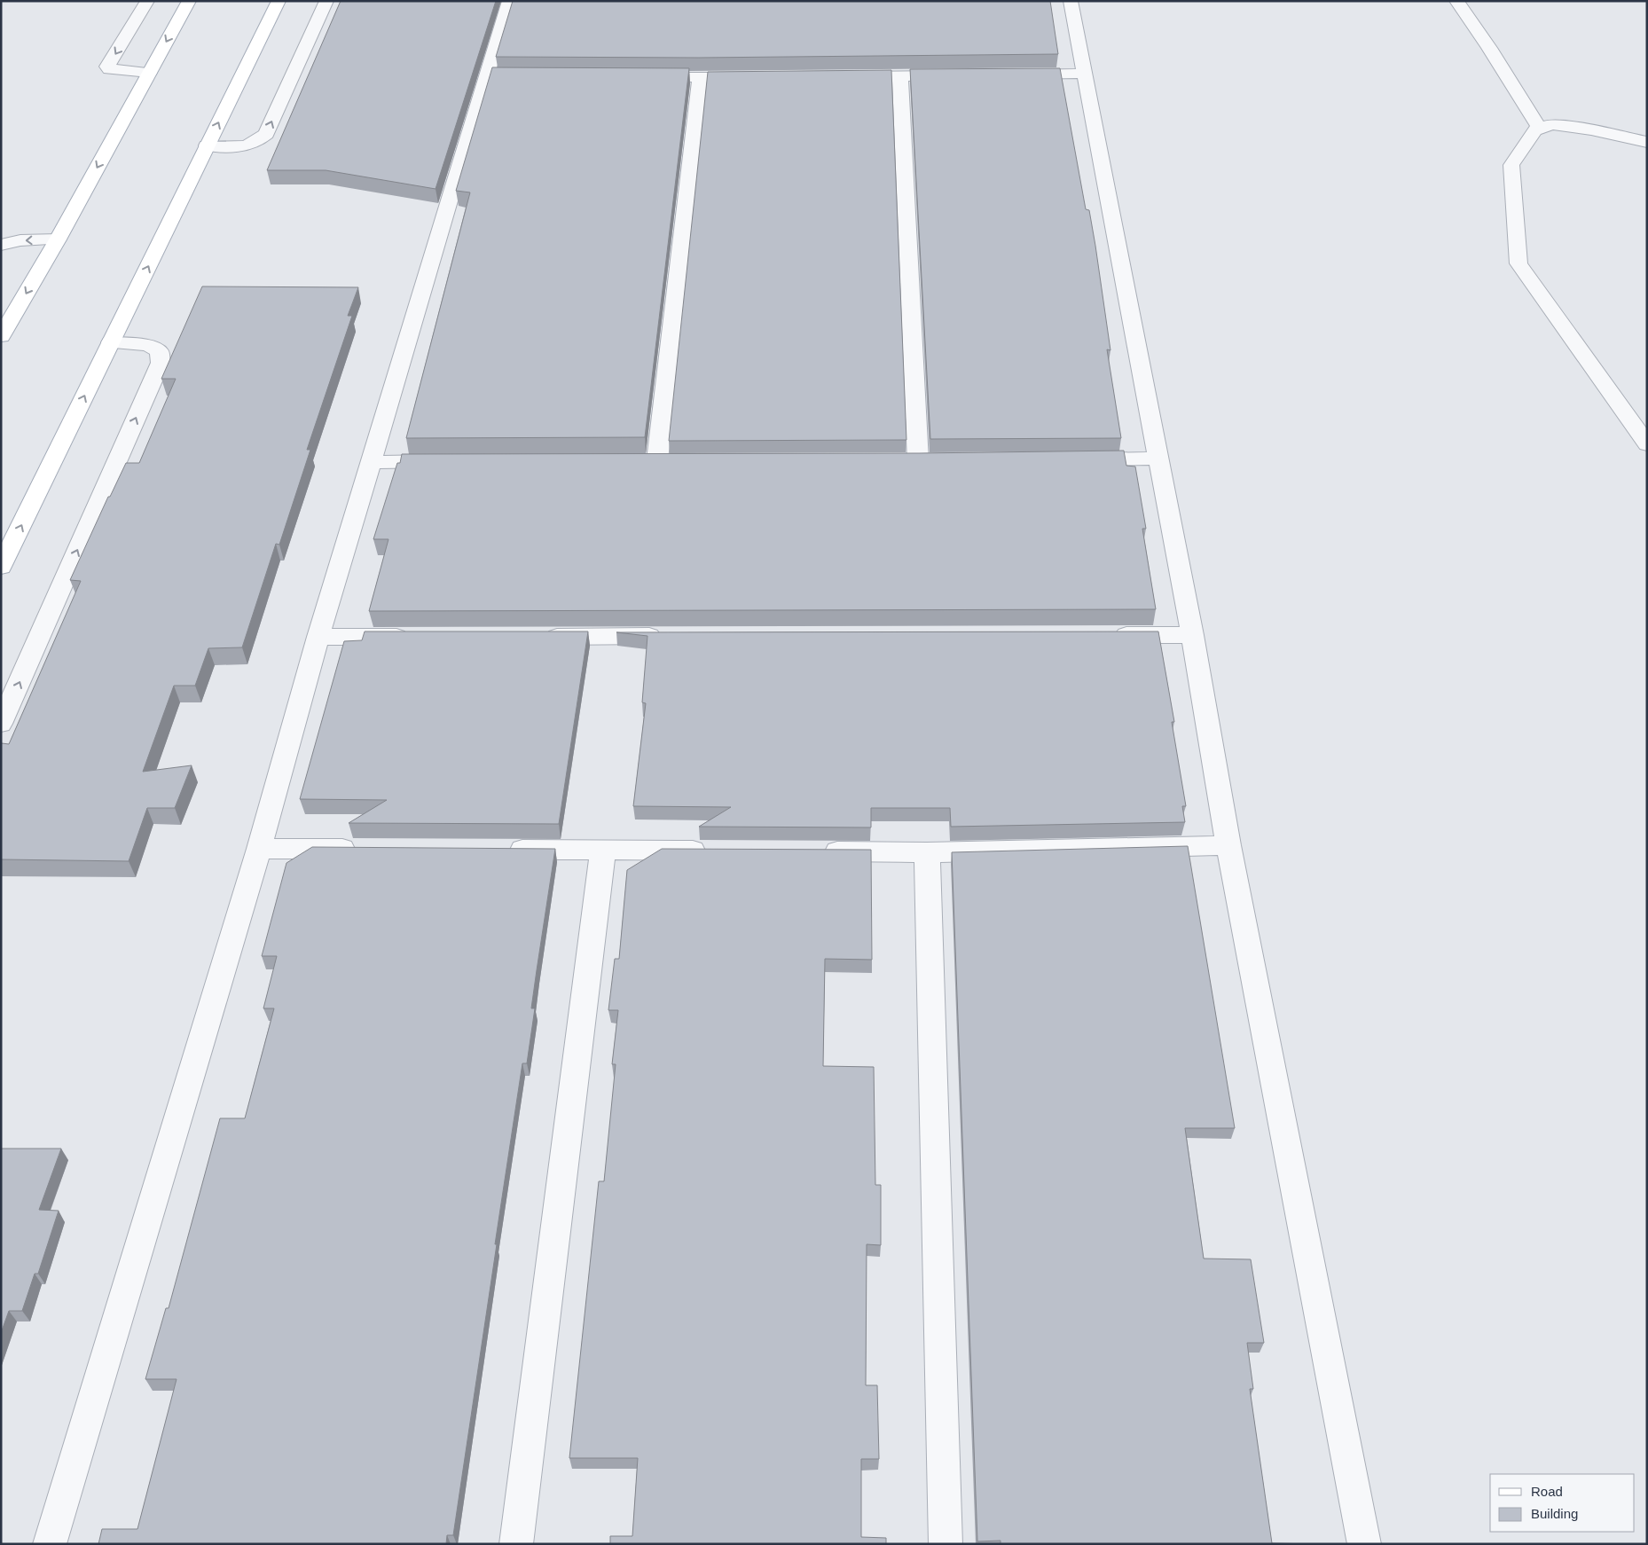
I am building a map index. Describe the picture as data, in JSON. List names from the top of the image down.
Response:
{
  "legend": ["Road", "Building"]
}
